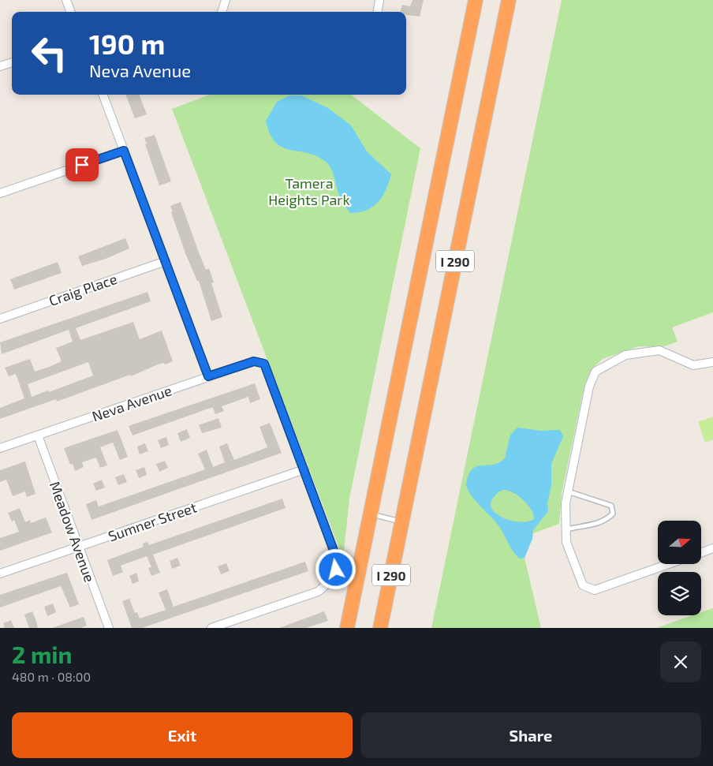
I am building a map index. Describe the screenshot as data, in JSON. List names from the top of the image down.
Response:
{
  "streets": {
    "highway": ["I 290"],
    "street": [
      "Craig Place",
      "Neva Avenue",
      "Sumner Street",
      "Meadow Avenue"
    ]
  },
  "crossings": [
    ["Neva Avenue", "Sumner Street"],
    ["Neva Avenue", "Meadow Avenue"],
    ["Sumner Street", "Meadow Avenue"]
  ],
  "parks": ["Tamera Heights Park"],
  "north": "right",
  "page": {
    "turn": ["190 m", "Neva Avenue"],
    "heading": ["2 min", "480 m · 08:00"],
    "buttons": ["Exit", "Share"]
  }
}
